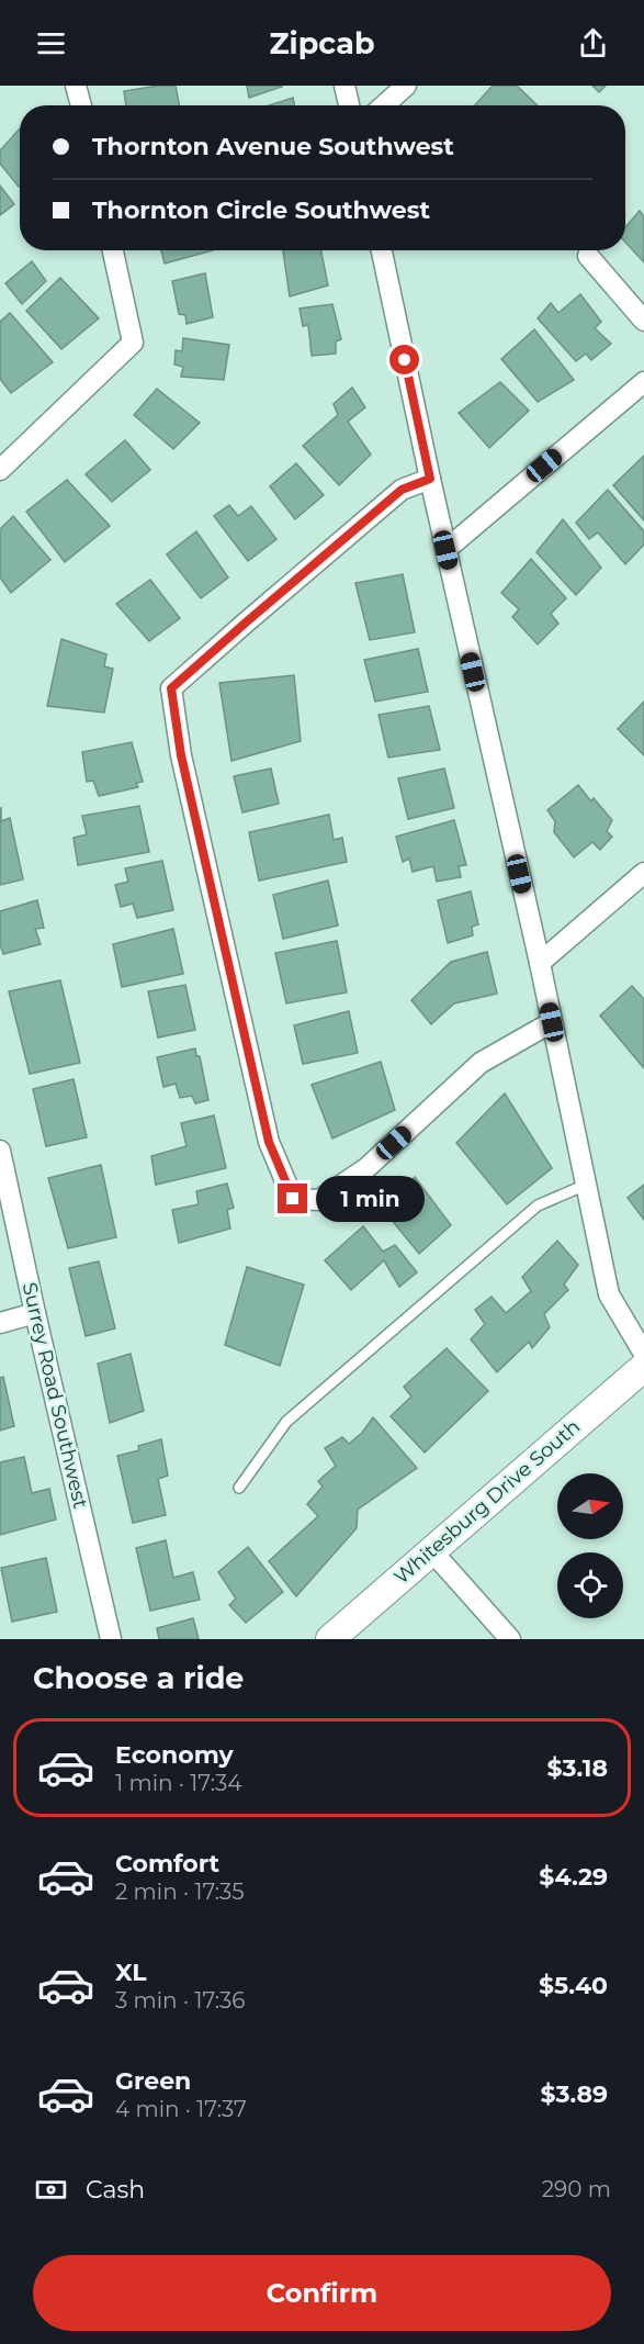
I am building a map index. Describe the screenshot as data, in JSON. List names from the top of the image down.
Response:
{
  "streets": {
    "main road": ["Whitesburg Drive South"],
    "street": ["Surrey Road Southwest"]
  },
  "north": "right",
  "page": {
    "header": "Zipcab",
    "banner": ["Thornton Avenue Southwest", "Thornton Circle Southwest"],
    "bubble": "1 min",
    "heading": "Choose a ride",
    "list": [
      {
        "name": "Economy",
        "note": "1 min · 17:34",
        "value": "$3.18"
      },
      {
        "name": "Comfort",
        "note": "2 min · 17:35",
        "value": "$4.29"
      },
      {
        "name": "XL",
        "note": "3 min · 17:36",
        "value": "$5.40"
      },
      {
        "name": "Green",
        "note": "4 min · 17:37",
        "value": "$3.89"
      }
    ],
    "pay": ["Cash", "290 m"],
    "buttons": "Confirm"
  }
}
